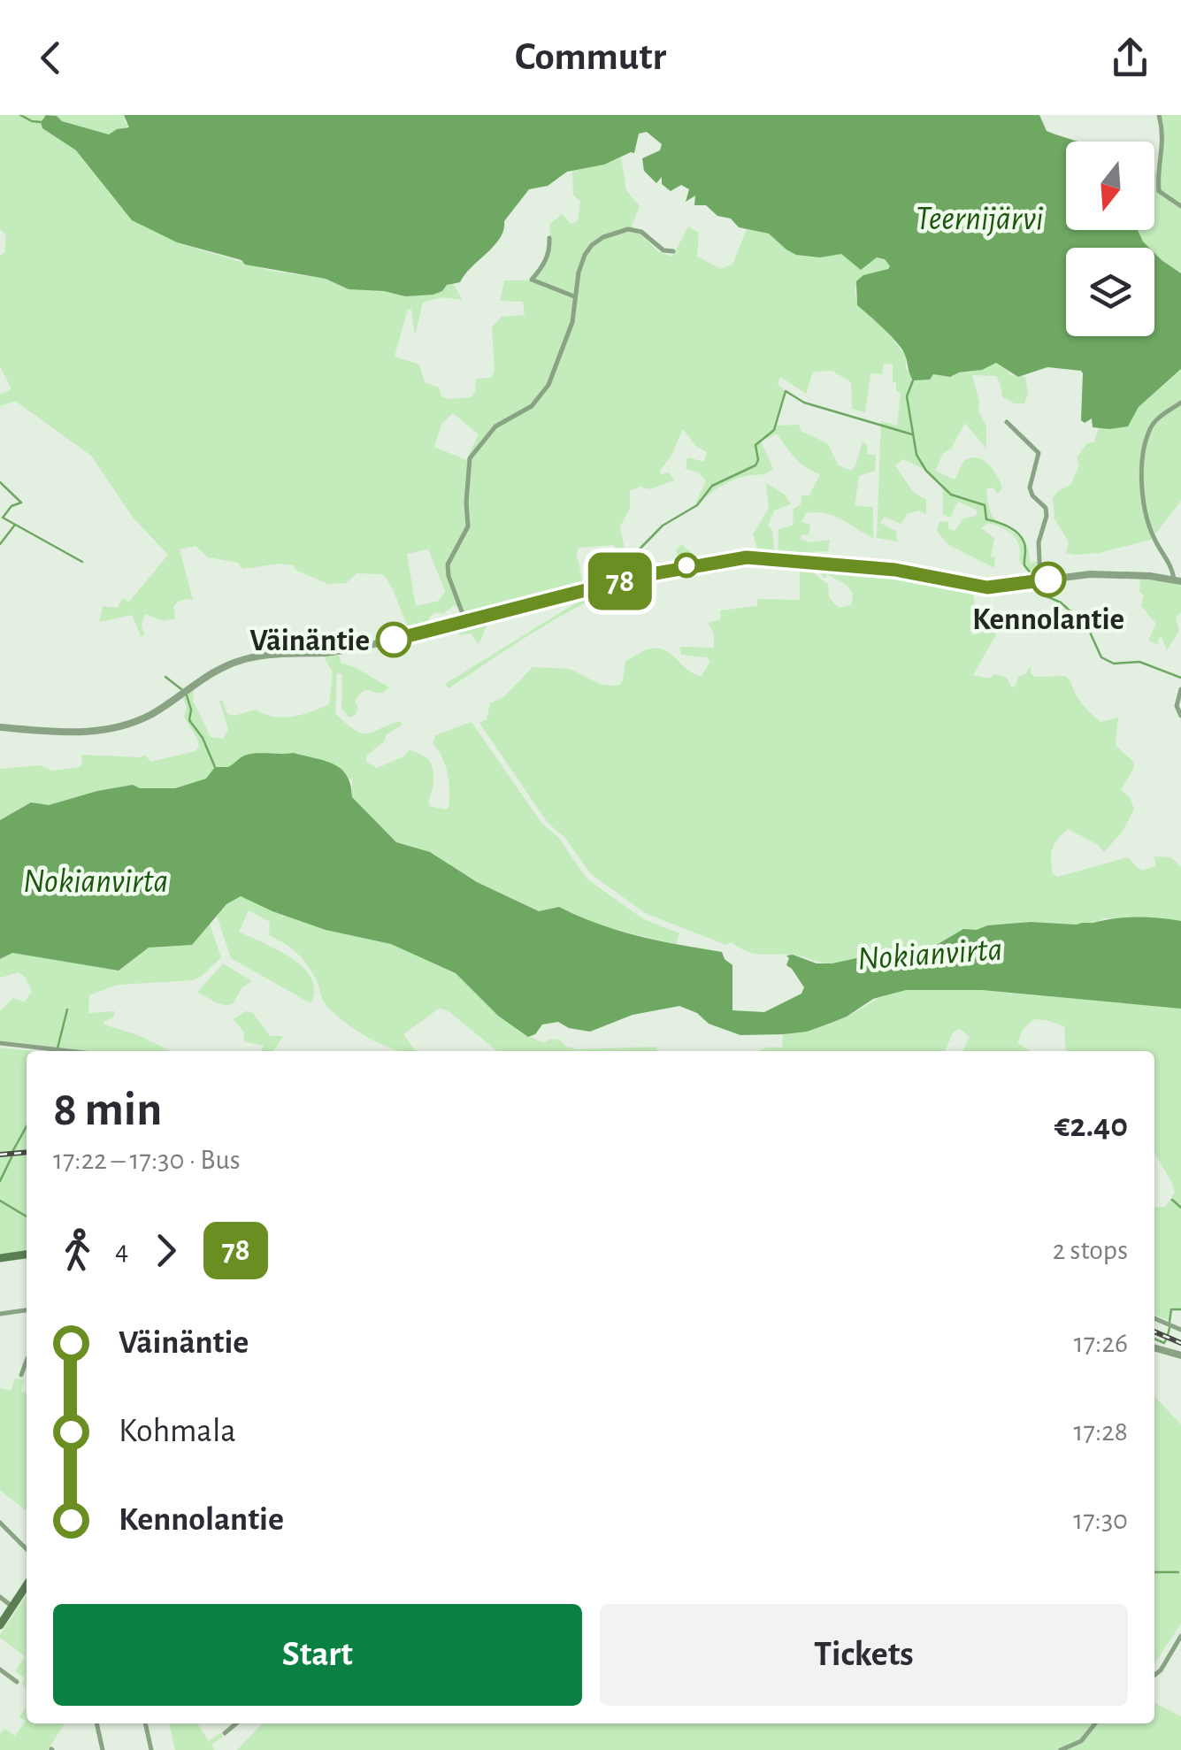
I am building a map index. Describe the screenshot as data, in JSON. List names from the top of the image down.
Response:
{
  "water": ["Teernijärvi", "Nokianvirta"],
  "places": ["Kennolantie", "Väinäntie"],
  "lines": ["bus line 78"],
  "north": "bottom",
  "page": {
    "header": "Commutr",
    "on_map": "78",
    "heading": ["8 min", "17:22 – 17:30 · Bus", "€2.40"],
    "legs": ["4", "78", "2 stops"],
    "list": [
      {
        "name": "Väinäntie",
        "value": "17:26"
      },
      {
        "name": "Kohmala",
        "value": "17:28"
      },
      {
        "name": "Kennolantie",
        "value": "17:30"
      }
    ],
    "buttons": ["Start", "Tickets"]
  }
}
